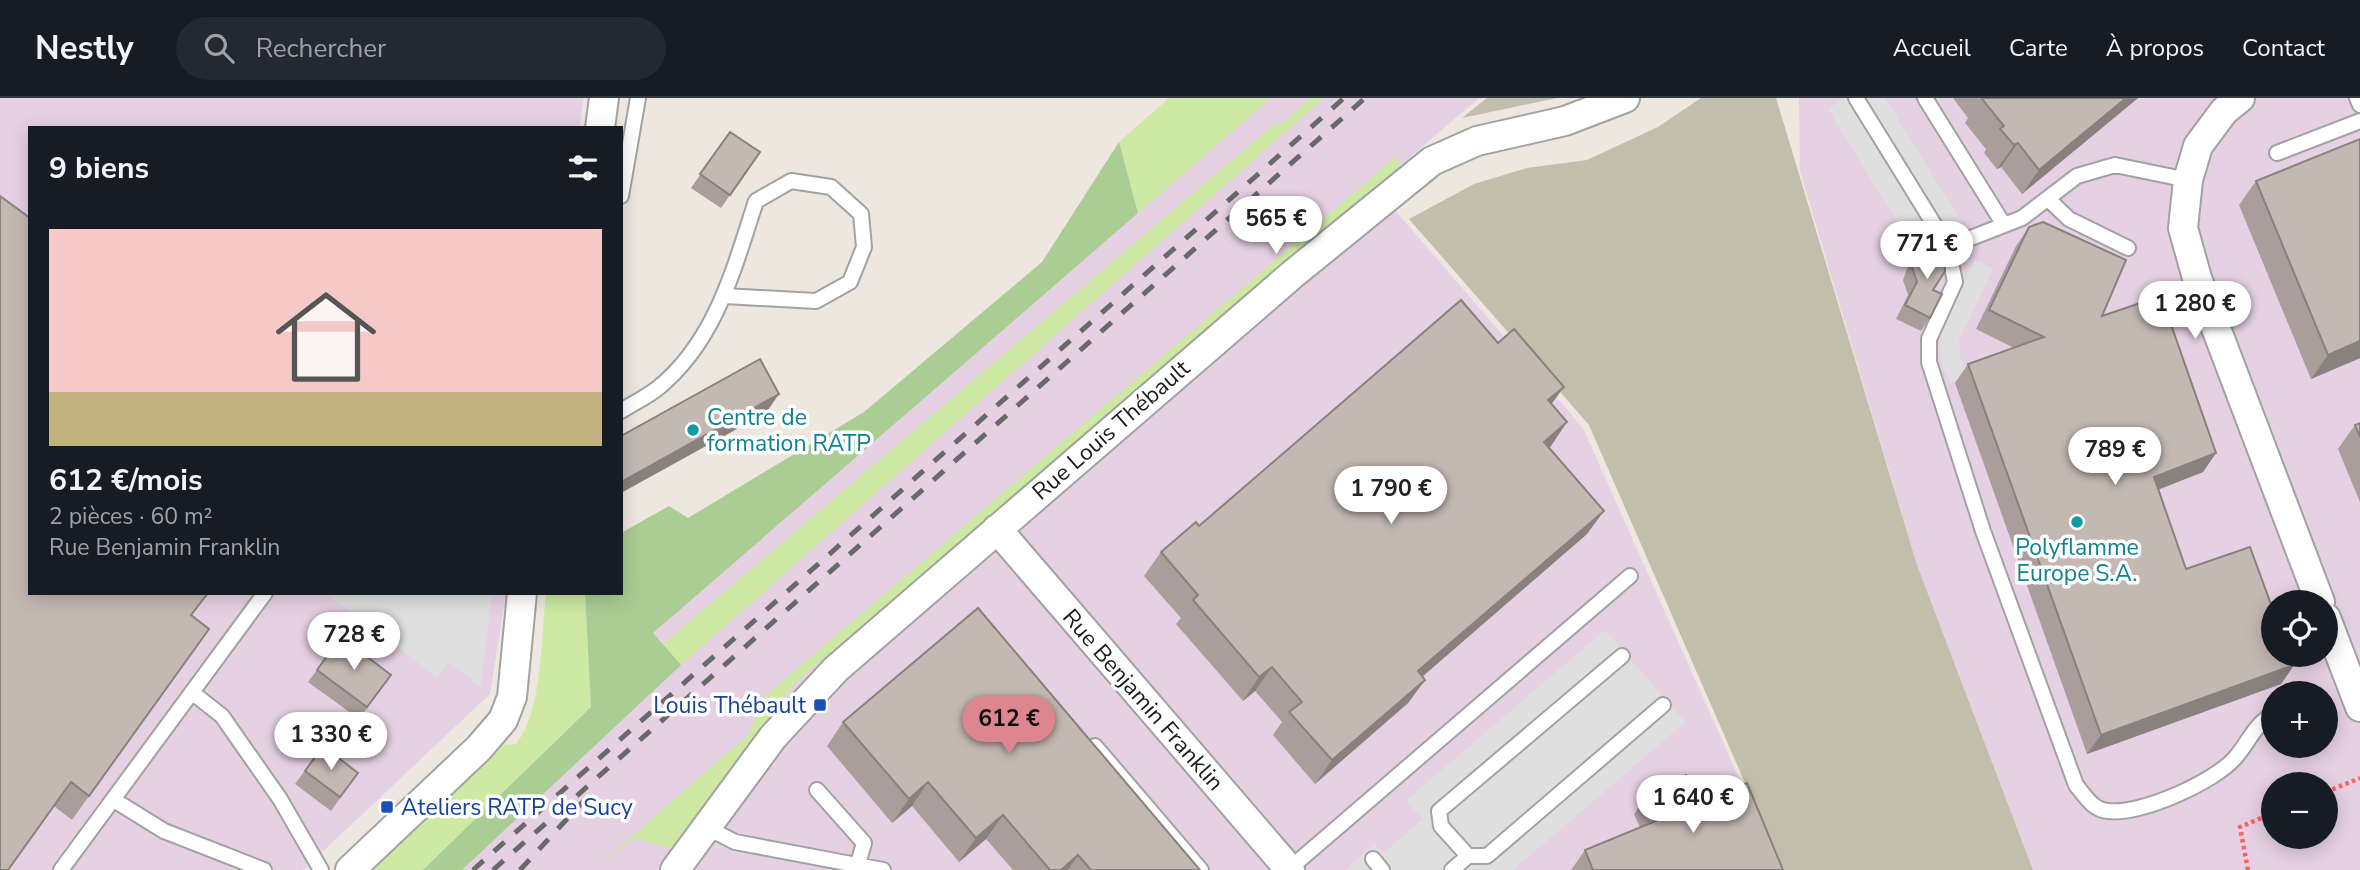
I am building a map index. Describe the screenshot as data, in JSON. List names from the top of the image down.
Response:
{
  "streets": {
    "street": ["Rue Louis Thébault", "Rue Benjamin Franklin"]
  },
  "crossings": [
    ["Rue Louis Thébault", "Rue Benjamin Franklin"]
  ],
  "places": {
    "other": ["Centre de formation RATP", "Polyflamme Europe S.A."],
    "transit": ["Louis Thébault", "Ateliers RATP de Sucy"]
  },
  "page": {
    "header": "Nestly",
    "search": "Rechercher",
    "nav": [
      "Accueil",
      "Carte",
      "À propos",
      "Contact"
    ],
    "heading": "9 biens",
    "price": [
      "565 €",
      "771 €",
      "1 280 €",
      "789 €",
      "1 790 €",
      "728 €",
      "612 €",
      "1 330 €",
      "1 640 €"
    ],
    "list": [
      {
        "name": "612 €/mois",
        "note": "2 pièces · 60 m² · Rue Benjamin Franklin"
      }
    ],
    "map_buttons": ["+", "−"]
  }
}
